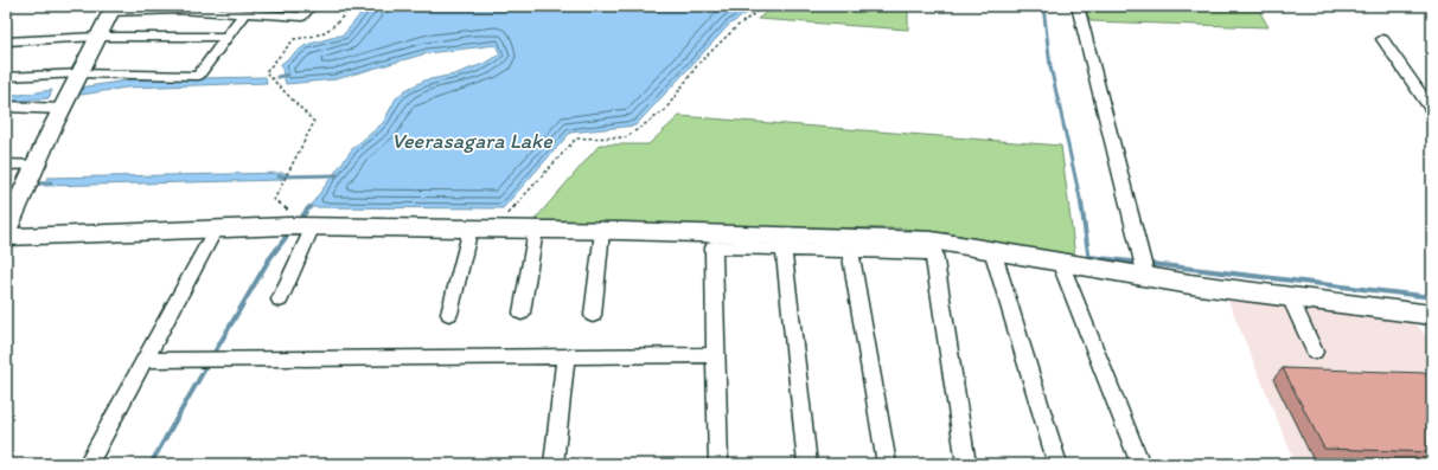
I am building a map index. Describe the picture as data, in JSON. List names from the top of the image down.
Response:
{
  "water": ["Veerasagara Lake"]
}
